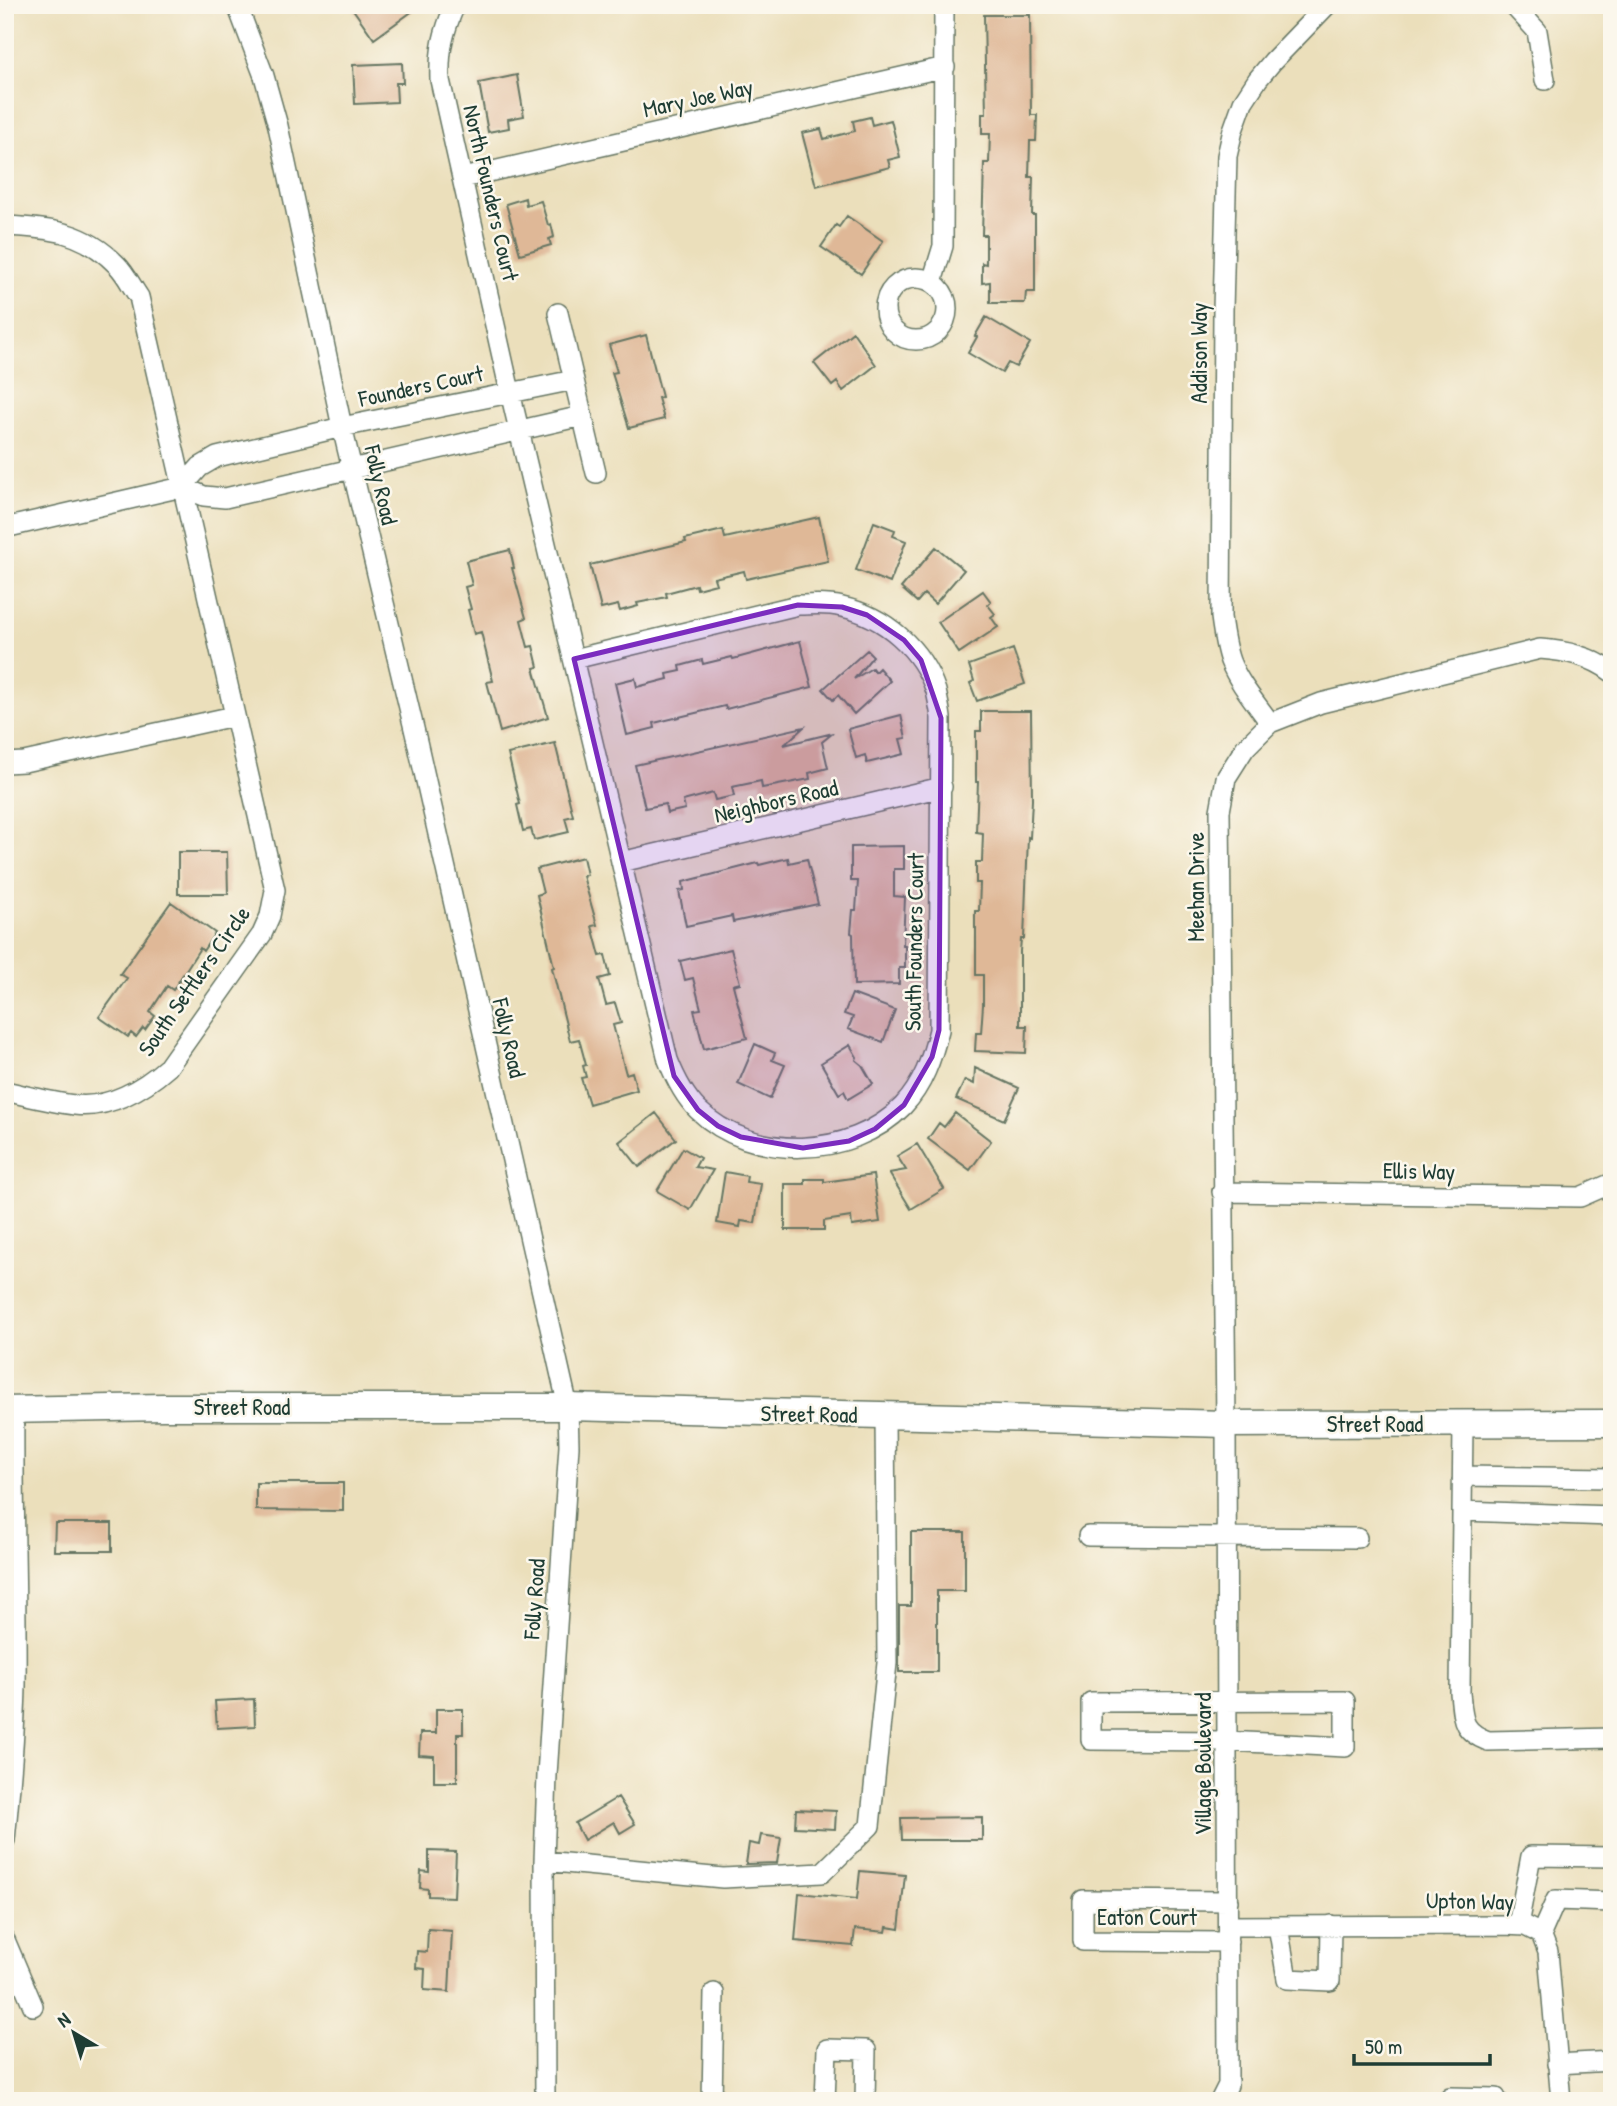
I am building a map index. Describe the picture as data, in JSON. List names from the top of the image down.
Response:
{
  "streets": {
    "main road": ["Street Road"],
    "street": [
      "Mary Joe Way",
      "North Founders Court",
      "Addison Way",
      "Founders Court",
      "Folly Road",
      "Neighbors Road",
      "Meehan Drive",
      "South Founders Court",
      "South Settlers Circle",
      "Ellis Way",
      "Village Boulevard",
      "Upton Way",
      "Eaton Court"
    ]
  },
  "crossings": [
    ["Mary Joe Way", "North Founders Court"],
    ["North Founders Court", "Founders Court"],
    ["Addison Way", "Meehan Drive"],
    ["Founders Court", "Folly Road"],
    ["Founders Court", "South Founders Court"],
    ["Founders Court", "South Settlers Circle"],
    ["Folly Road", "Street Road"],
    ["Neighbors Road", "South Founders Court"],
    ["Meehan Drive", "Ellis Way"],
    ["Meehan Drive", "Street Road"],
    ["Meehan Drive", "Village Boulevard"],
    ["Street Road", "Village Boulevard"],
    ["Village Boulevard", "Upton Way"],
    ["Village Boulevard", "Eaton Court"],
    ["Upton Way", "Eaton Court"]
  ],
  "scale_bar": "50 m",
  "north": "top left"
}
